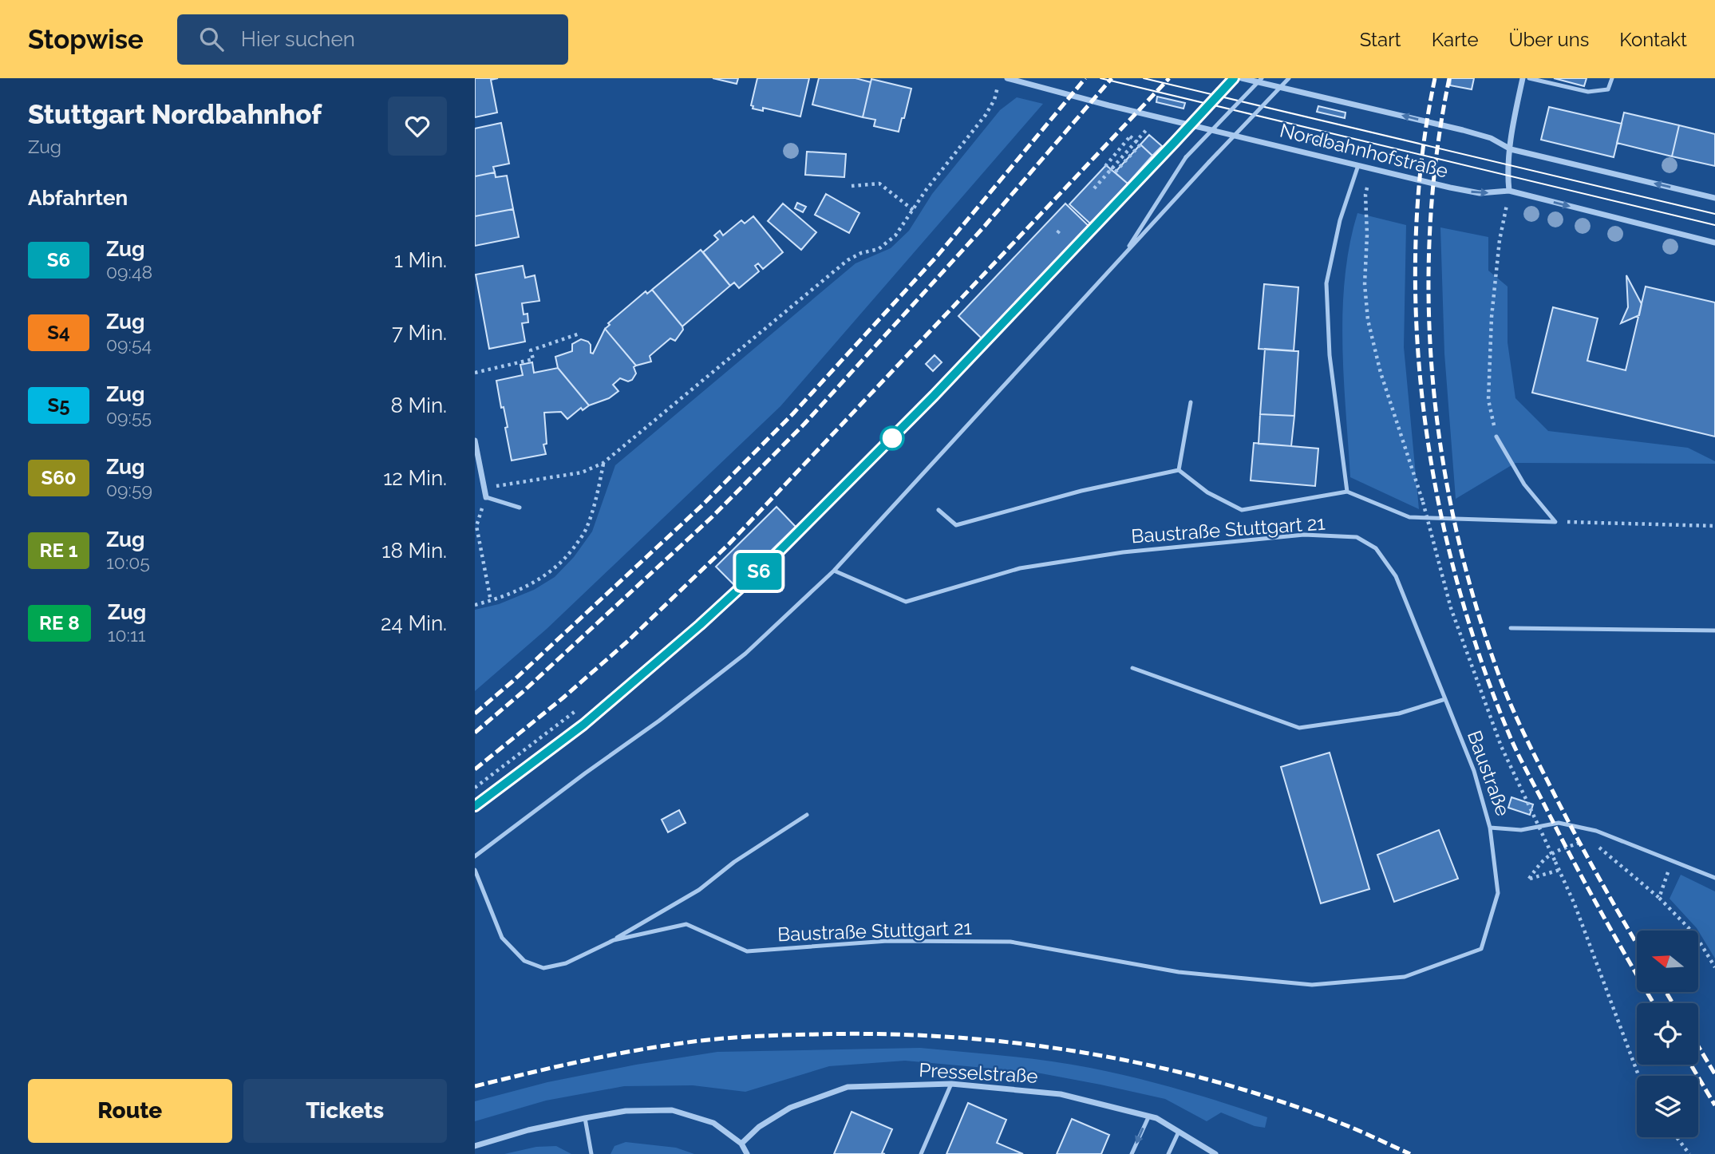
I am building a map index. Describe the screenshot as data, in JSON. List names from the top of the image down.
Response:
{
  "streets": {
    "street": ["Nordbahnhofstraße", "Presselstraße"],
    "lane": ["Baustraße Stuttgart 21", "Baustraße"]
  },
  "crossings": [
    ["Baustraße Stuttgart 21", "Baustraße"]
  ],
  "north": "left",
  "page": {
    "header": "Stopwise",
    "search": "Hier suchen",
    "nav": [
      "Start",
      "Karte",
      "Über uns",
      "Kontakt"
    ],
    "heading": [
      ["Stuttgart Nordbahnhof", "Zug"],
      "Abfahrten"
    ],
    "on_map": "S6",
    "list": [
      {
        "mark": "S6",
        "name": "Zug",
        "note": "09:48",
        "value": "1 Min."
      },
      {
        "mark": "S4",
        "name": "Zug",
        "note": "09:54",
        "value": "7 Min."
      },
      {
        "mark": "S5",
        "name": "Zug",
        "note": "09:55",
        "value": "8 Min."
      },
      {
        "mark": "S60",
        "name": "Zug",
        "note": "09:59",
        "value": "12 Min."
      },
      {
        "mark": "RE 1",
        "name": "Zug",
        "note": "10:05",
        "value": "18 Min."
      },
      {
        "mark": "RE 8",
        "name": "Zug",
        "note": "10:11",
        "value": "24 Min."
      }
    ],
    "buttons": ["Route", "Tickets"]
  }
}
